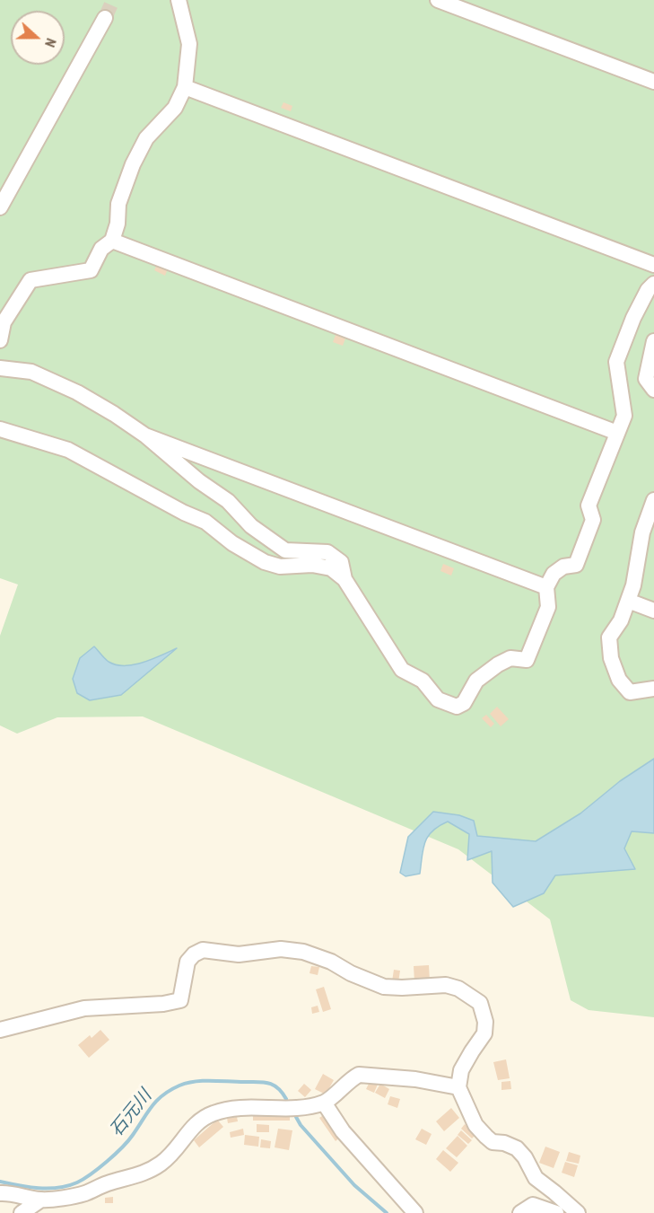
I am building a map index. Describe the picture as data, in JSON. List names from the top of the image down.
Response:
{
  "water": ["石元川"],
  "north": "right"
}
